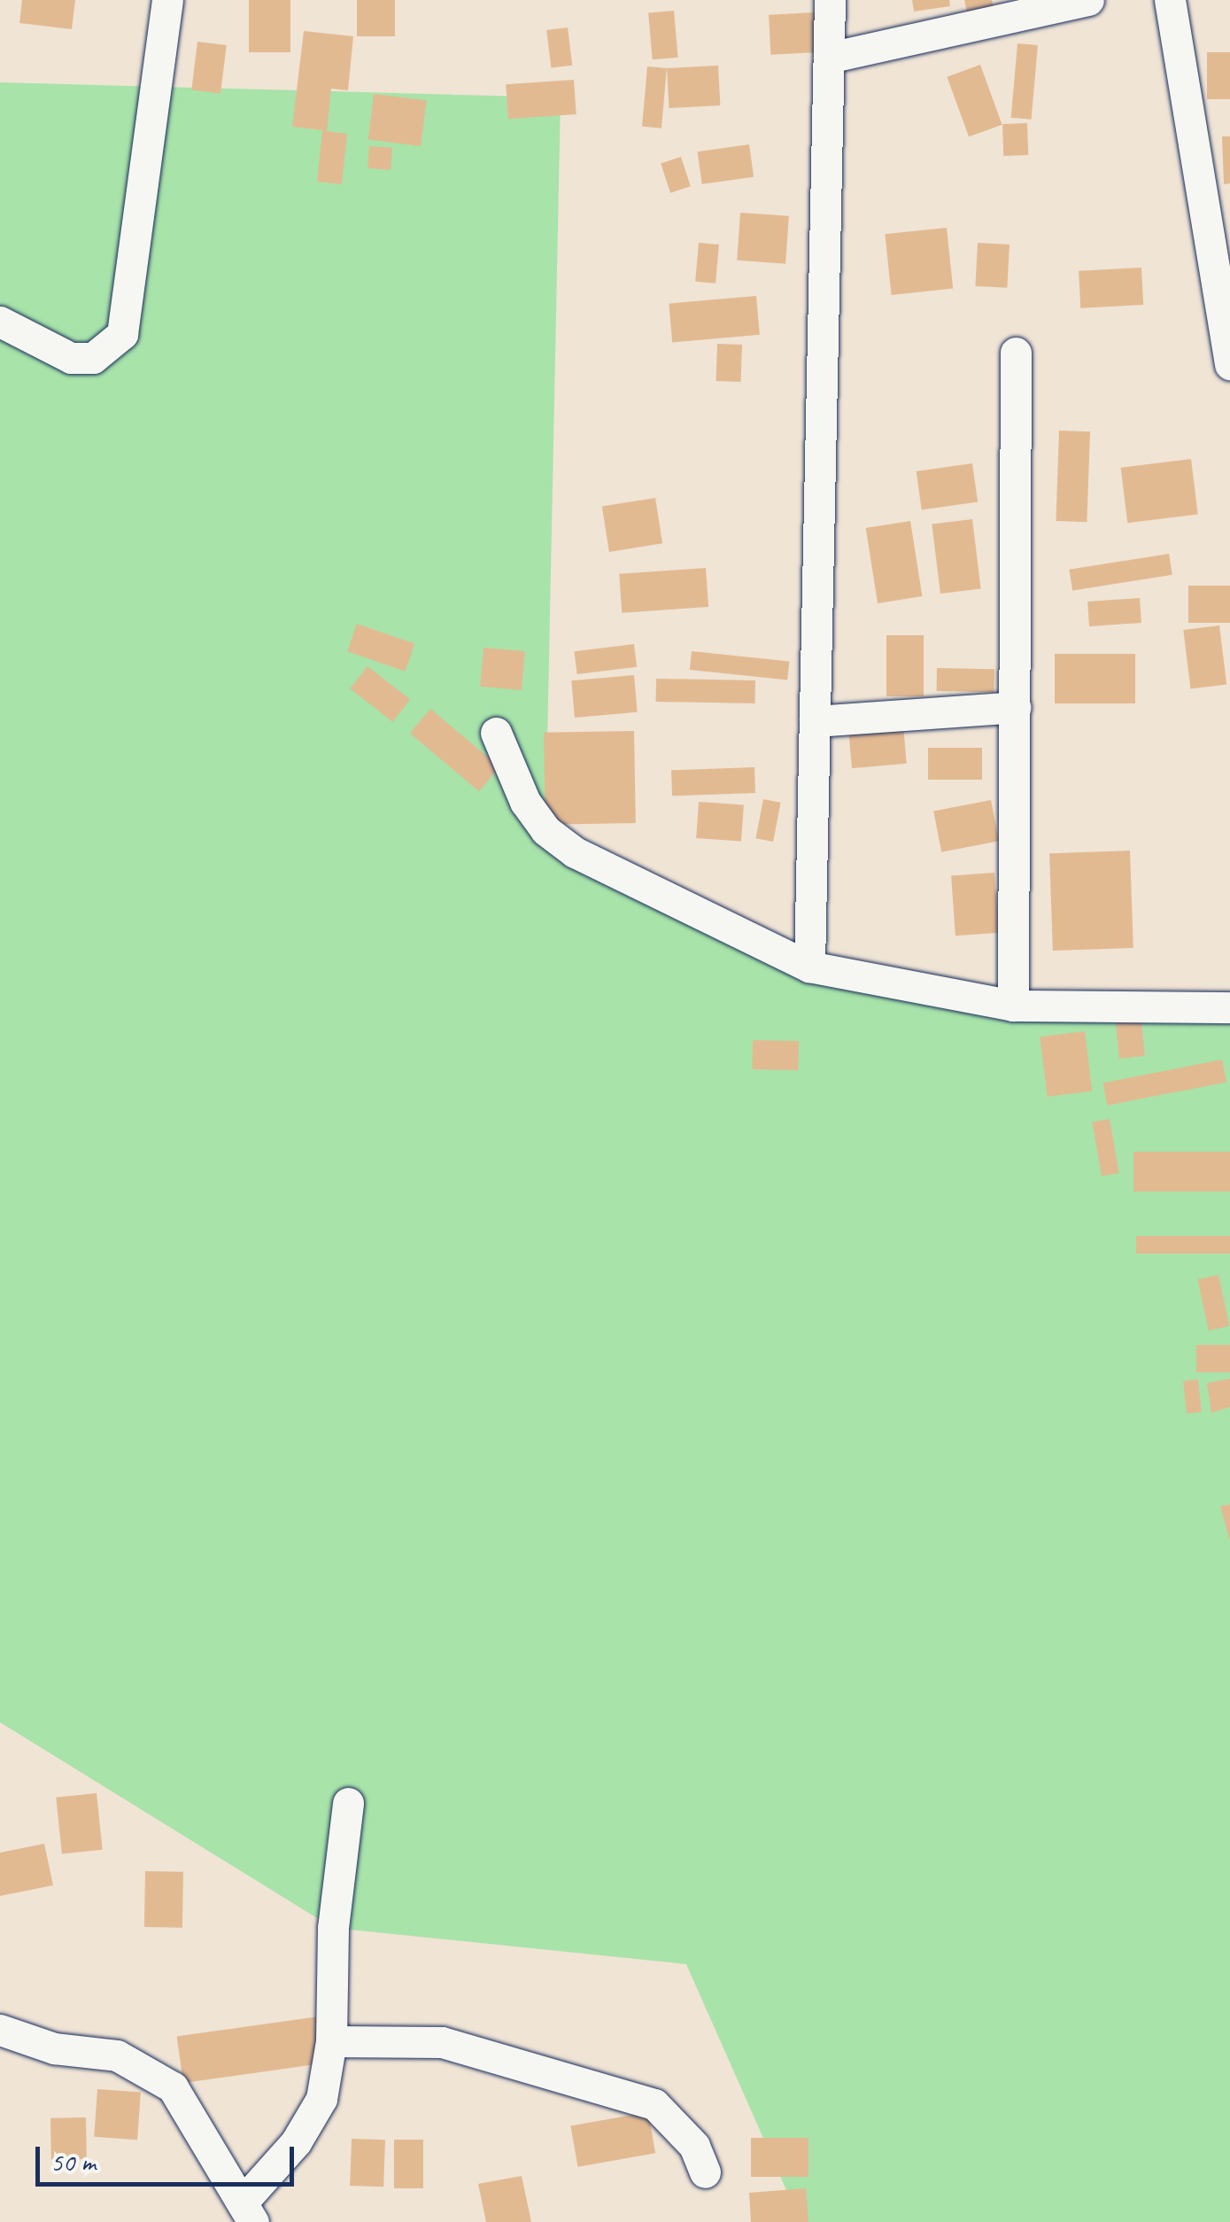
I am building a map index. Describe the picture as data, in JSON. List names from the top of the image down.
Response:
{
  "scale_bar": "50 m"
}
